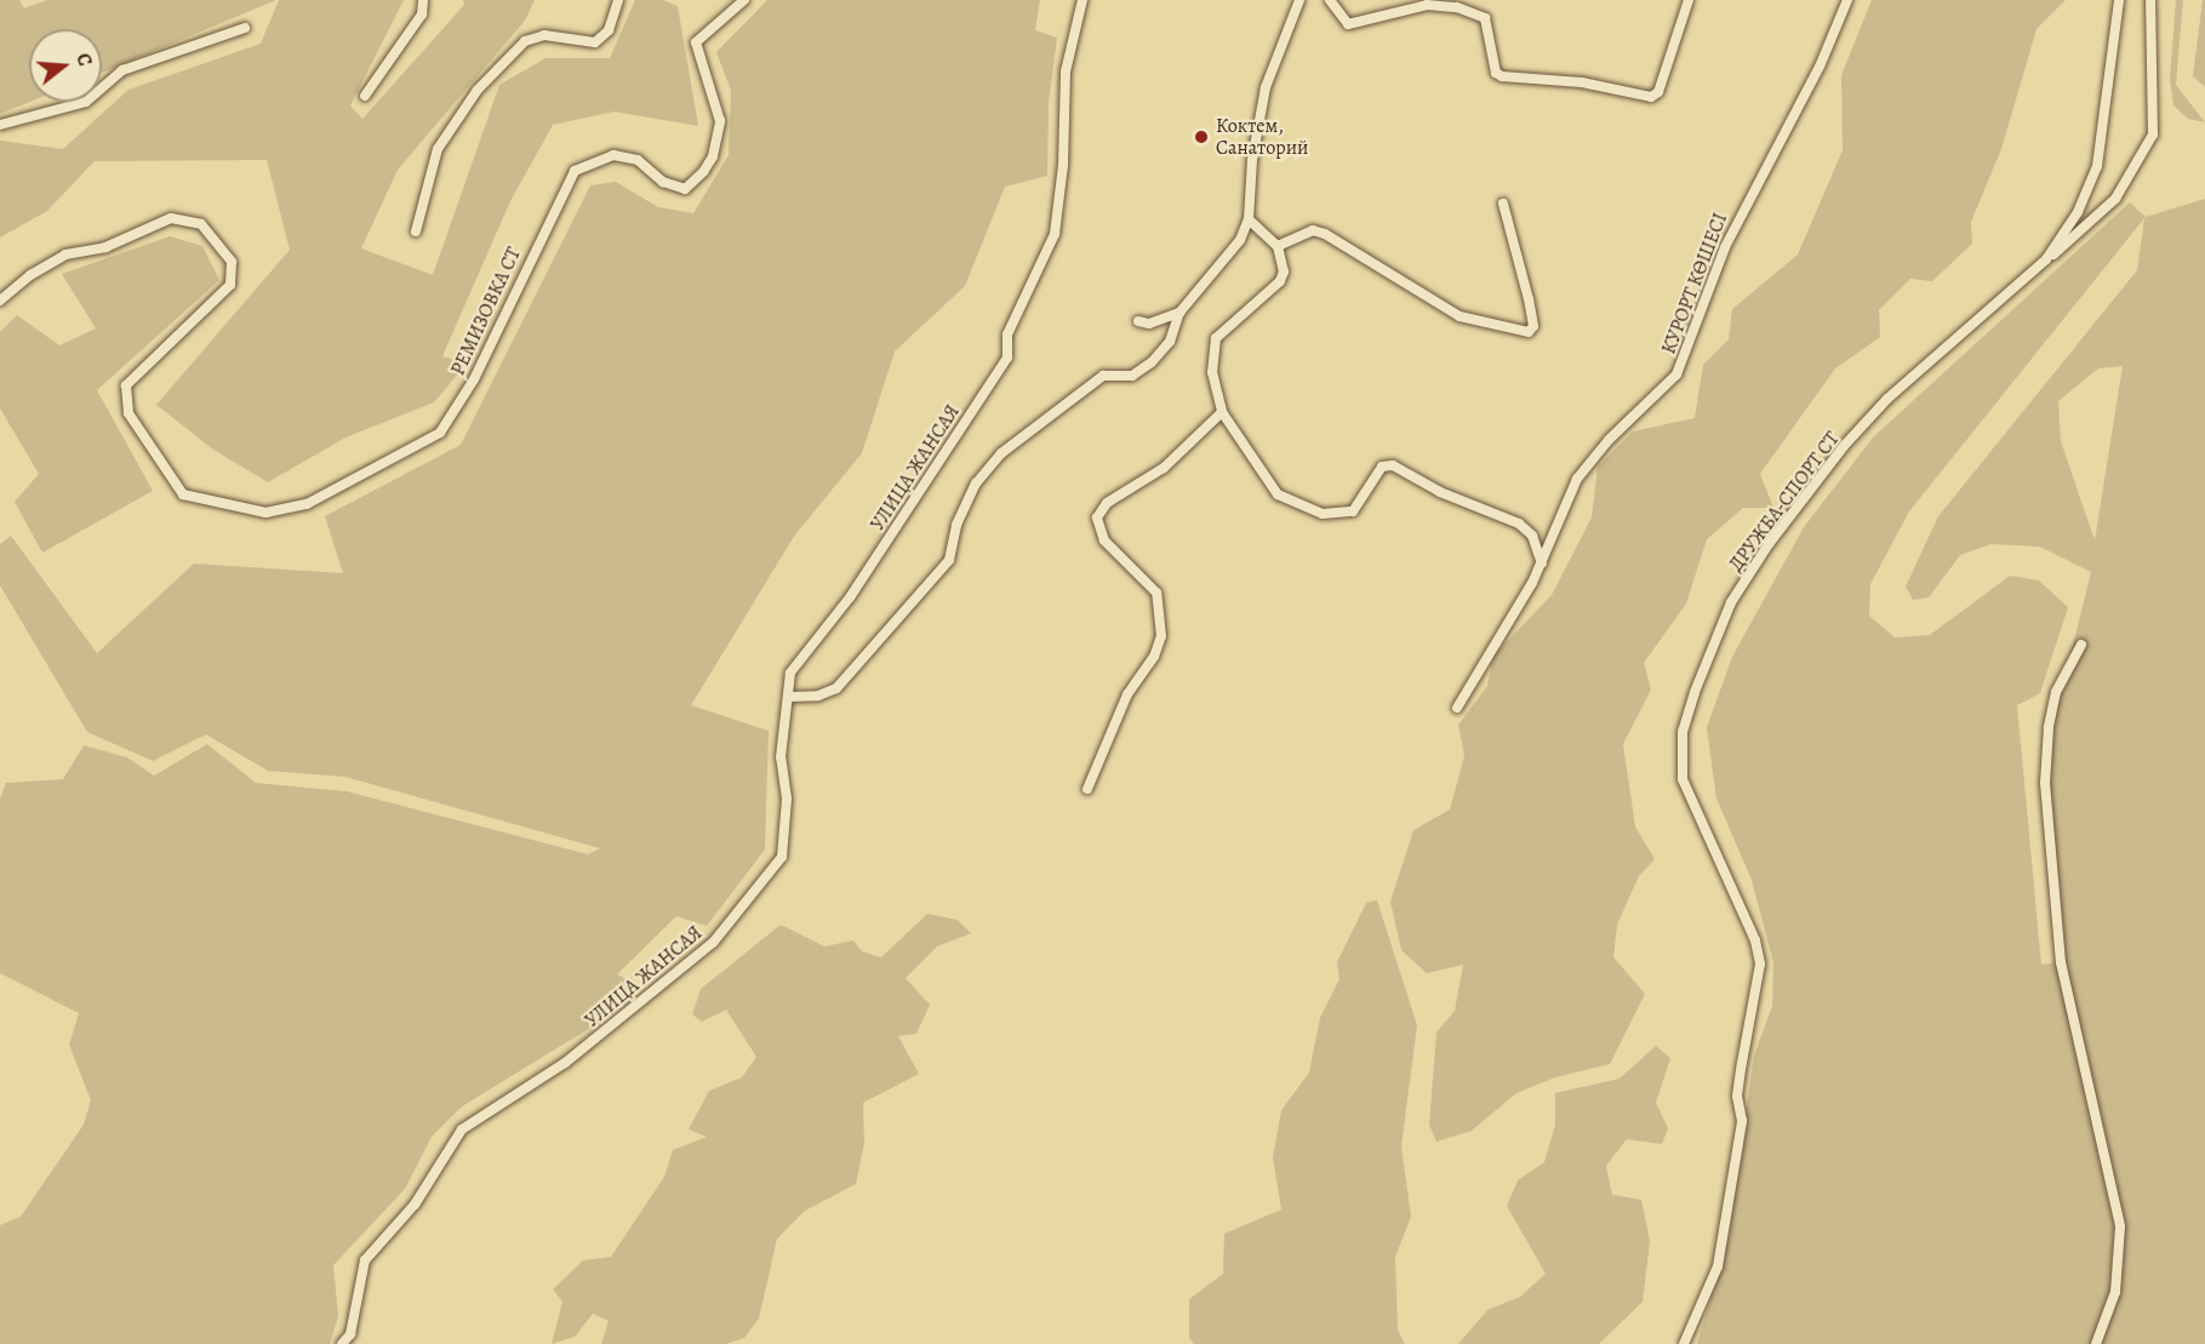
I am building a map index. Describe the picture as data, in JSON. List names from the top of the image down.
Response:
{
  "streets": {
    "street": [
      "КУРОРТ КӨШЕСІ",
      "РЕМИЗОВКА СТ",
      "УЛИЦА ЖАНСАЯ",
      "ДРУЖБА-СПОРТ СТ"
    ]
  },
  "places": ["Коктем, Санаторий"],
  "north": "right"
}
